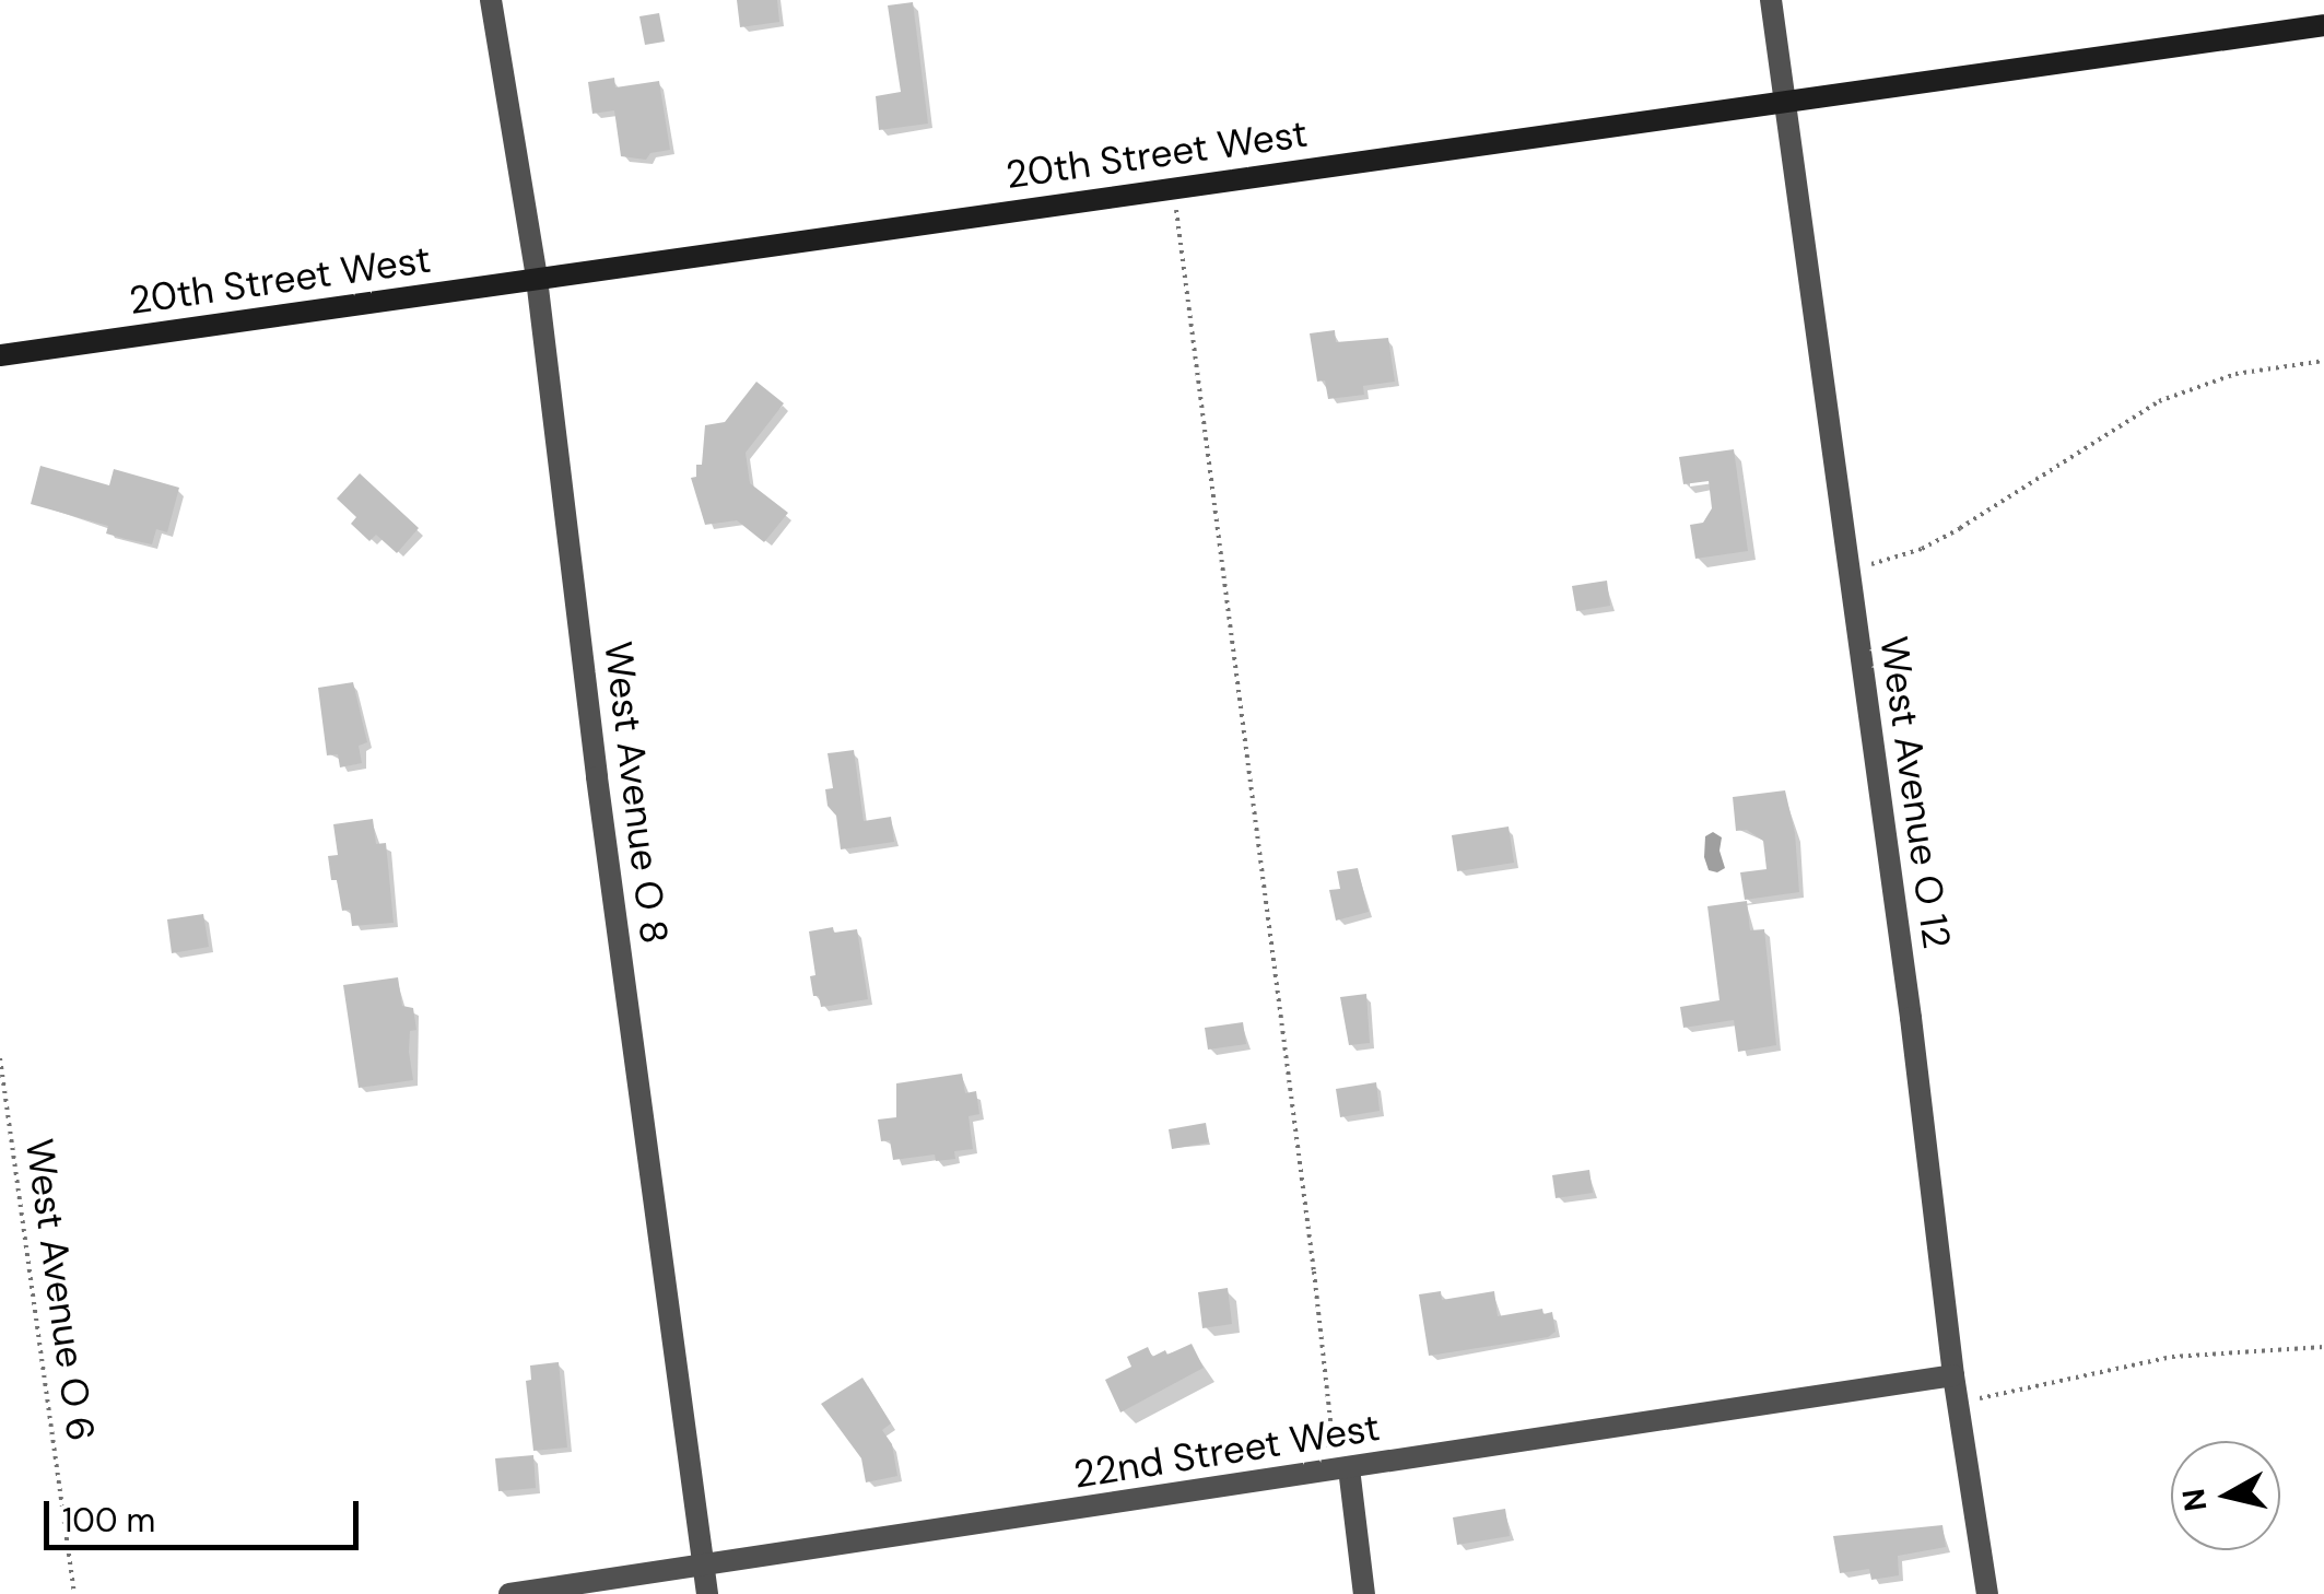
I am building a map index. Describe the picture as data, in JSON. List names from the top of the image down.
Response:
{
  "streets": {
    "main road": ["20th Street West"],
    "street": ["West Avenue O 8", "West Avenue O 12", "22nd Street West"],
    "path": ["West Avenue O 6"]
  },
  "crossings": [
    ["20th Street West", "West Avenue O 8"],
    ["20th Street West", "West Avenue O 12"],
    ["West Avenue O 8", "22nd Street West"],
    ["West Avenue O 12", "22nd Street West"]
  ],
  "scale_bar": "100 m",
  "north": "left"
}
